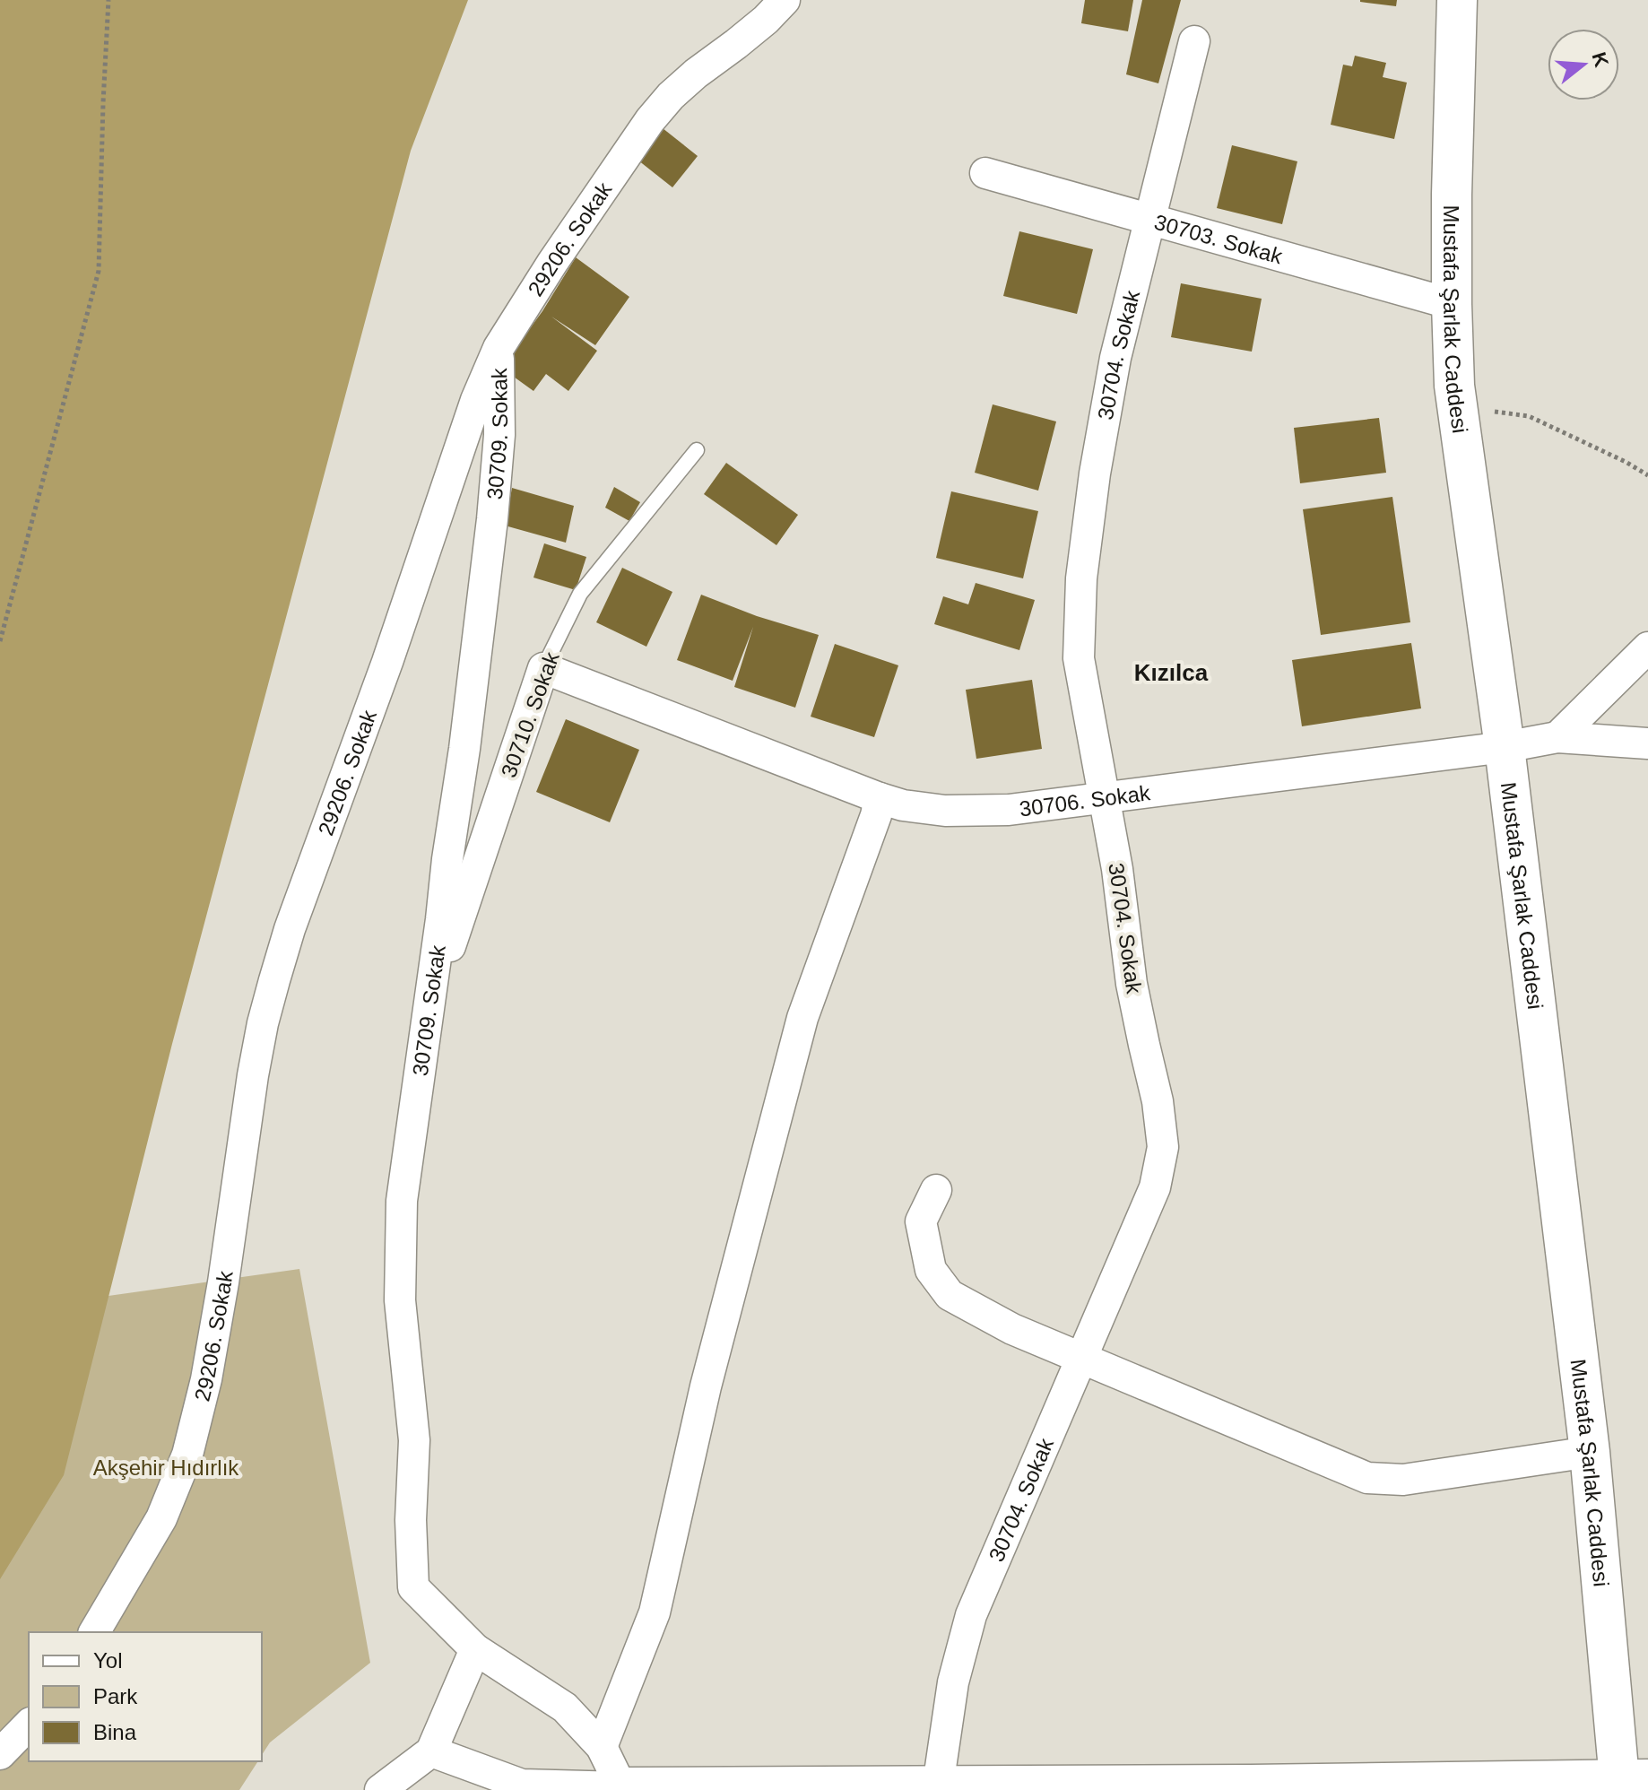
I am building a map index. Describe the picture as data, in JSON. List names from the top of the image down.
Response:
{
  "streets": {
    "street": [
      "29206. Sokak",
      "30703. Sokak",
      "Mustafa Şarlak Caddesi",
      "30704. Sokak",
      "30709. Sokak",
      "30710. Sokak",
      "30706. Sokak"
    ]
  },
  "crossings": [
    ["29206. Sokak", "30709. Sokak"],
    ["30703. Sokak", "Mustafa Şarlak Caddesi"],
    ["30703. Sokak", "30704. Sokak"],
    ["Mustafa Şarlak Caddesi", "30706. Sokak"],
    ["30704. Sokak", "30706. Sokak"],
    ["30709. Sokak", "30710. Sokak"],
    ["30710. Sokak", "30706. Sokak"]
  ],
  "districts": ["Kızılca"],
  "parks": ["Akşehir Hıdırlık"],
  "legend": ["Yol", "Park", "Bina"],
  "north": "right"
}
